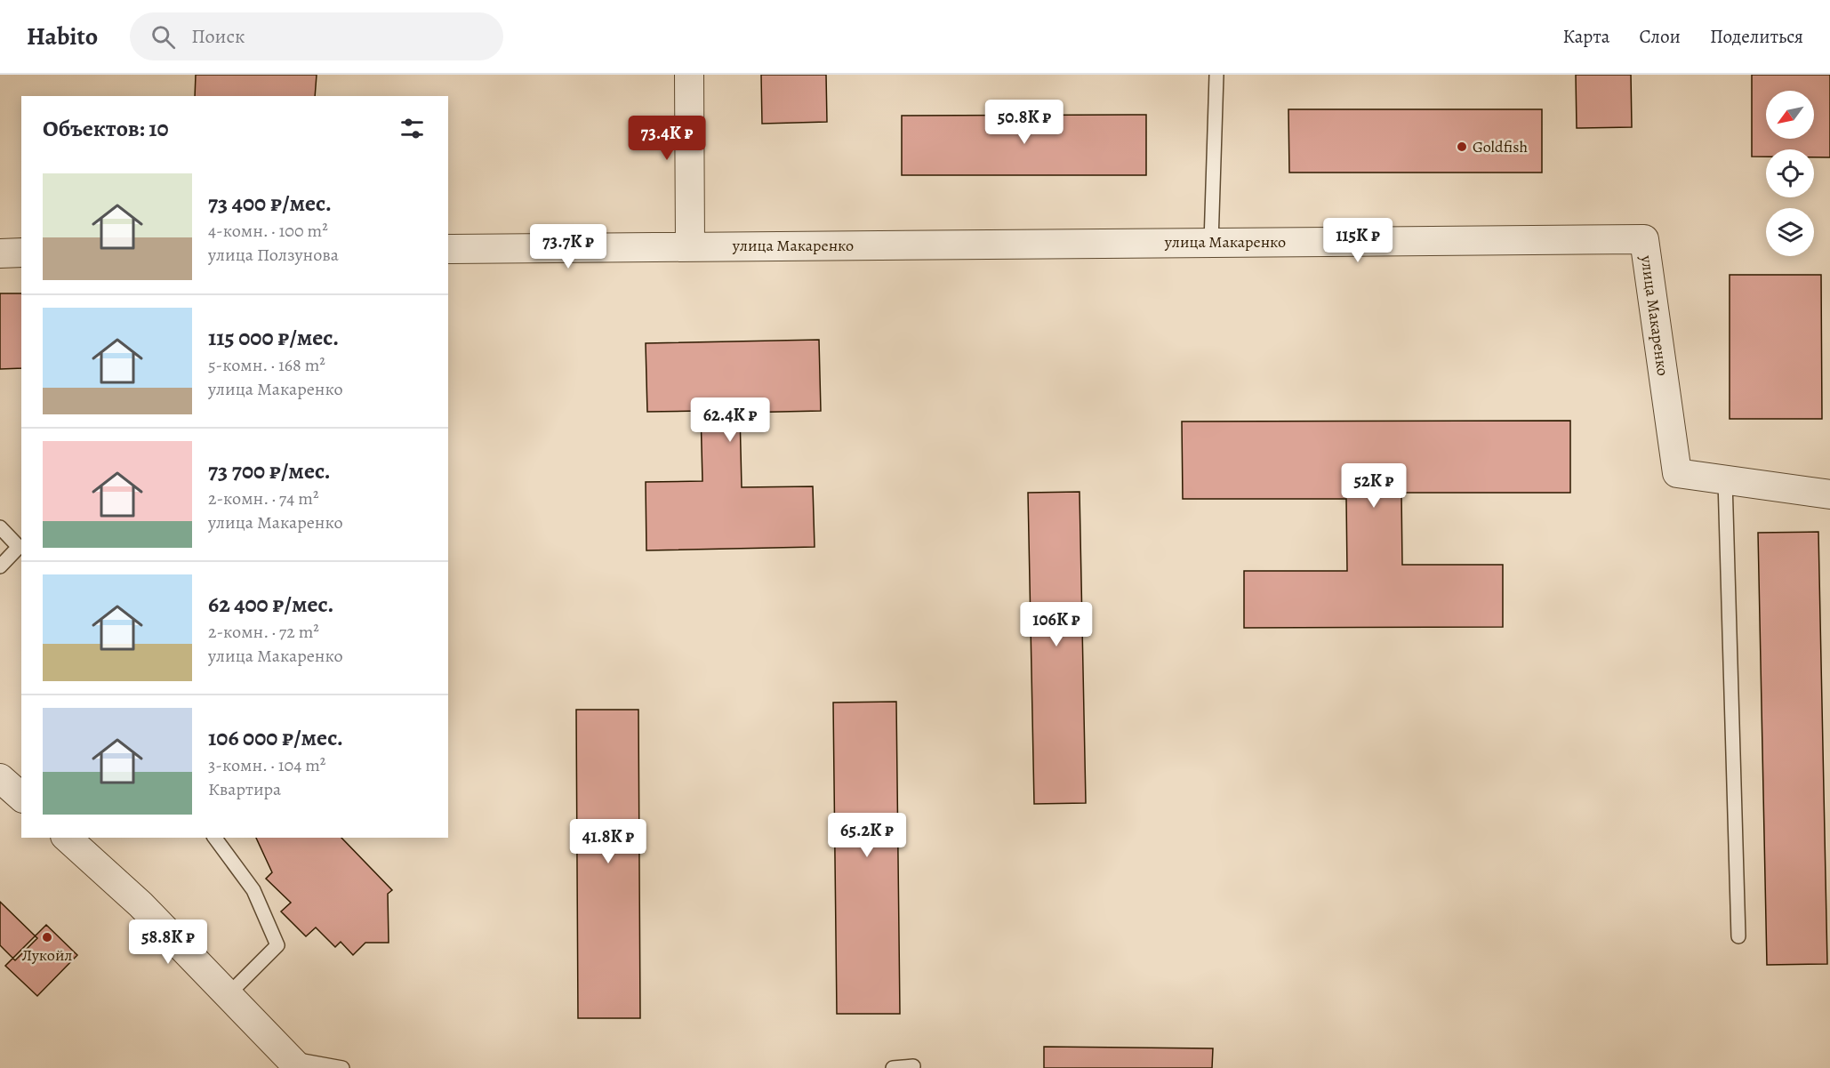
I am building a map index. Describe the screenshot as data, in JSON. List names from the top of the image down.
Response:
{
  "streets": {
    "street": ["улица Макаренко"]
  },
  "places": ["Goldfish", "Лукойл"],
  "north": "bottom left",
  "page": {
    "header": "Habito",
    "search": "Поиск",
    "nav": ["Карта", "Слои", "Поделиться"],
    "heading": "Объектов: 10",
    "price": [
      "50.8K ₽",
      "73.4K ₽",
      "115K ₽",
      "73.7K ₽",
      "62.4K ₽",
      "52K ₽",
      "106K ₽",
      "65.2K ₽",
      "41.8K ₽",
      "58.8K ₽"
    ],
    "list": [
      {
        "name": "73 400 ₽/мес.",
        "note": "4-комн. · 100 m² · улица Ползунова"
      },
      {
        "name": "115 000 ₽/мес.",
        "note": "5-комн. · 168 m² · улица Макаренко"
      },
      {
        "name": "73 700 ₽/мес.",
        "note": "2-комн. · 74 m² · улица Макаренко"
      },
      {
        "name": "62 400 ₽/мес.",
        "note": "2-комн. · 72 m² · улица Макаренко"
      },
      {
        "name": "106 000 ₽/мес.",
        "note": "3-комн. · 104 m² · Квартира"
      }
    ]
  }
}
